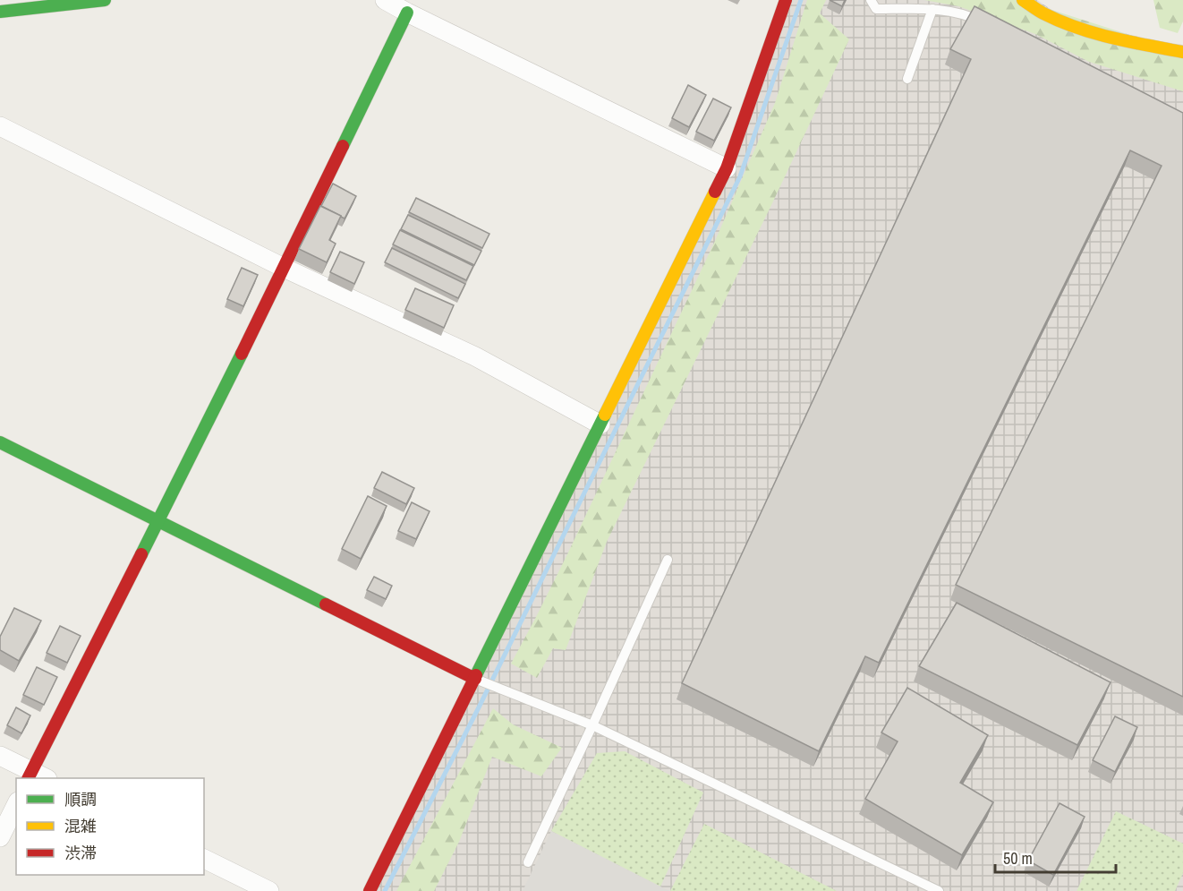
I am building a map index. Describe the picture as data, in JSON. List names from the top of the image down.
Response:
{
  "legend": ["順調", "混雑", "渋滞"],
  "scale_bar": "50 m"
}
